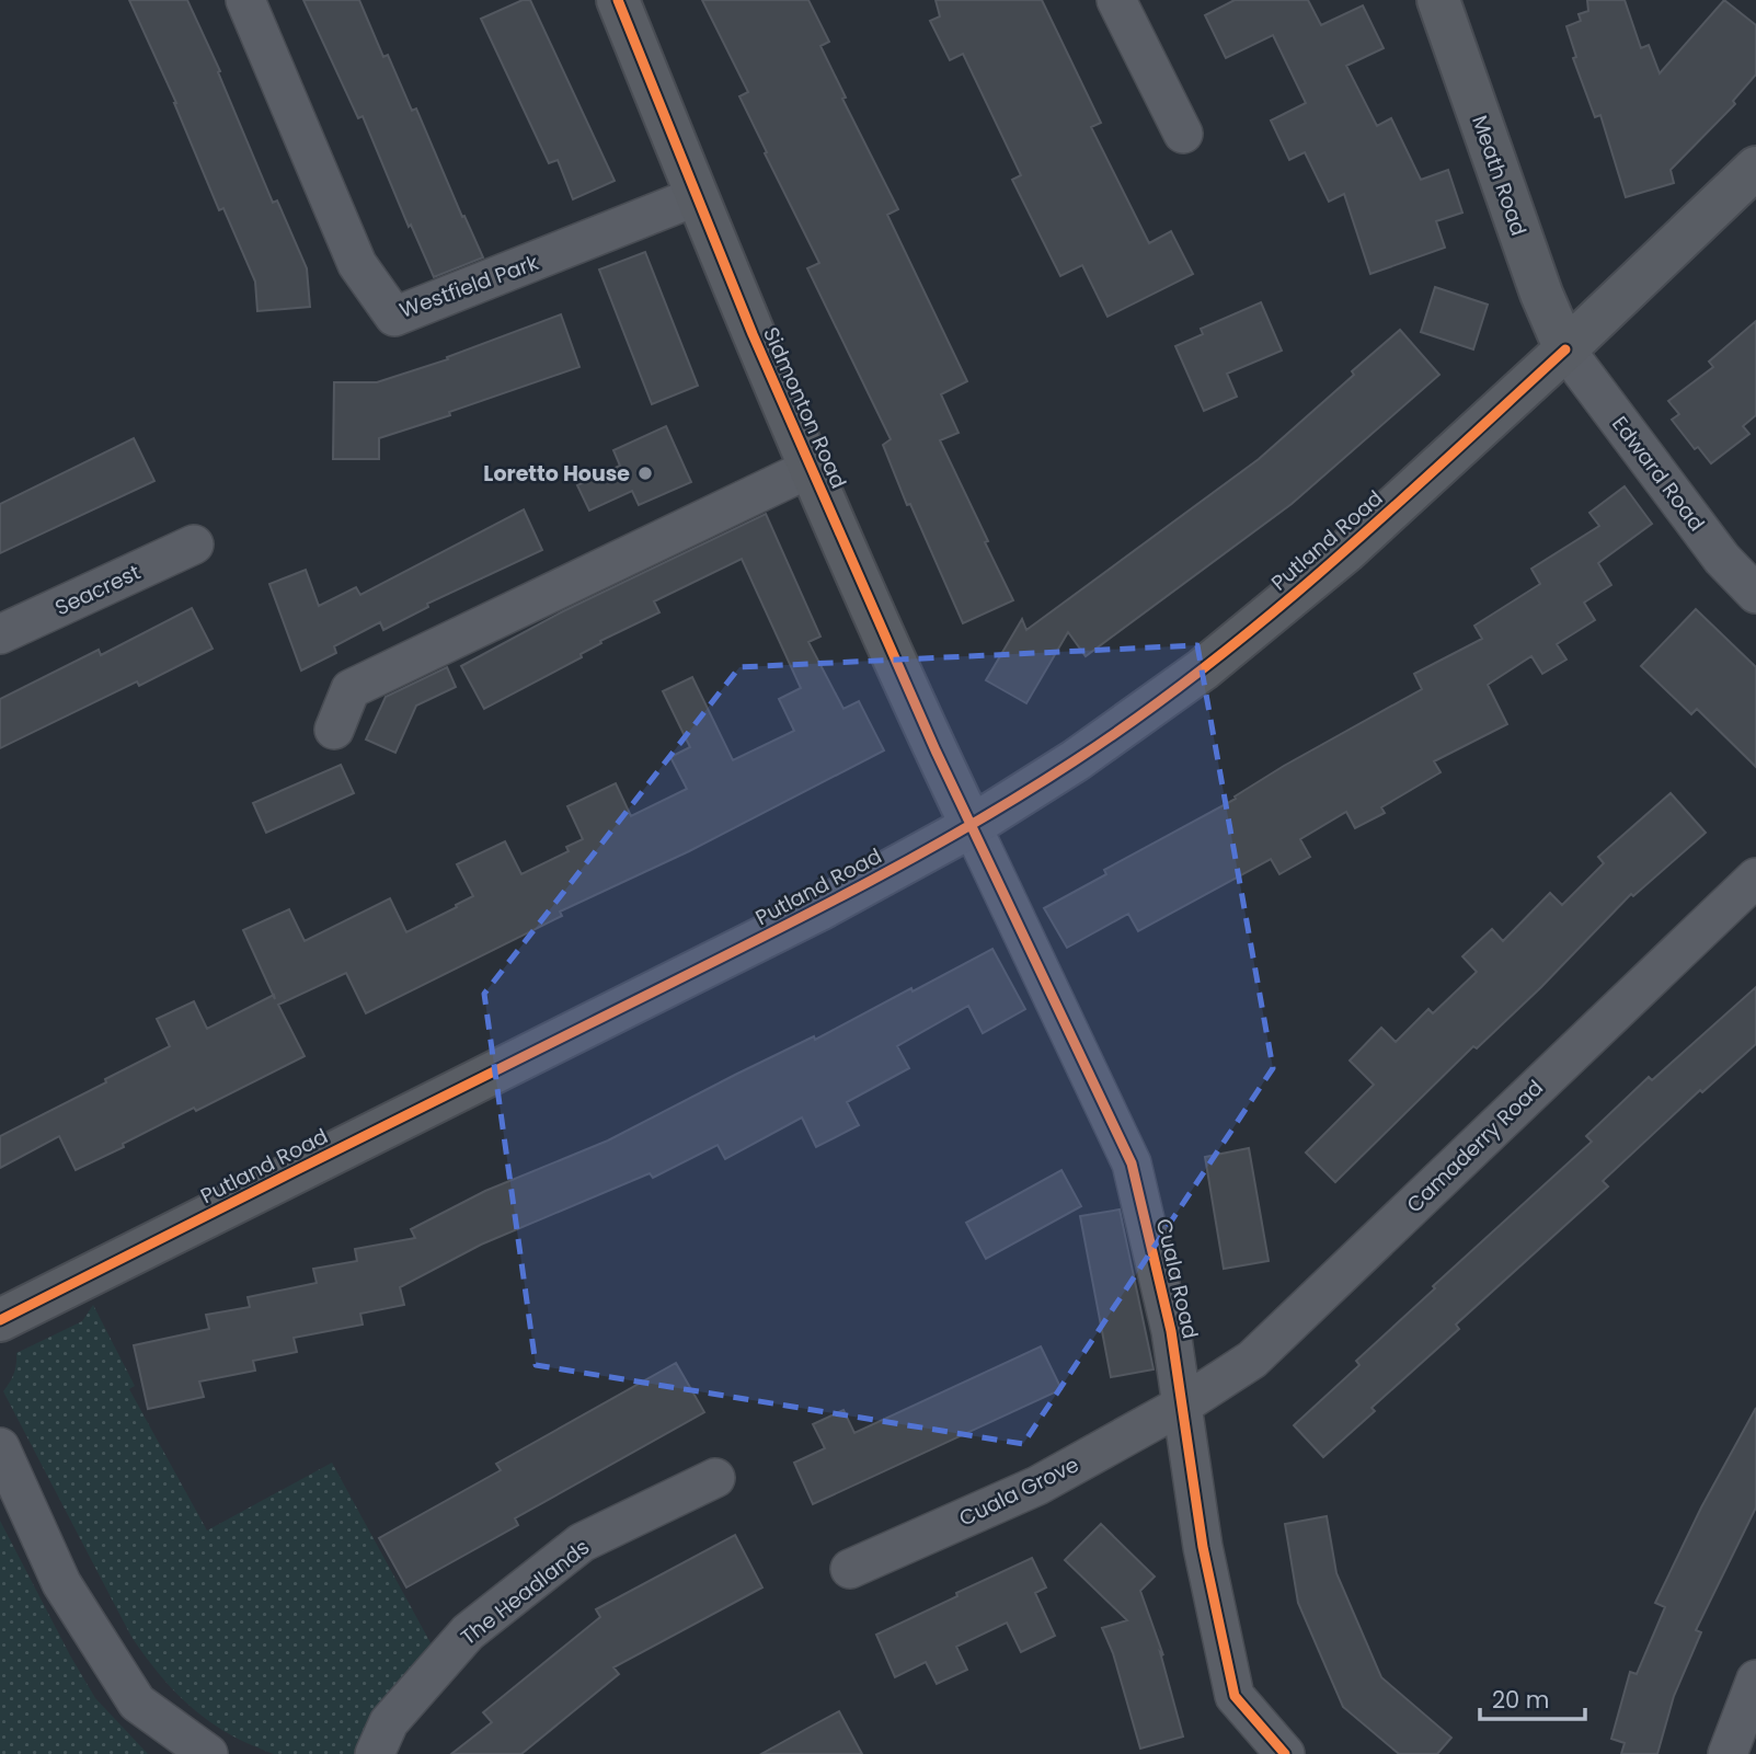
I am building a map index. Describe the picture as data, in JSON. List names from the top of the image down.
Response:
{
  "streets": {
    "main road": ["Meath Road", "Sidmonton Road", "Putland Road"],
    "street": [
      "Westfield Park",
      "Edward Road",
      "Seacrest",
      "Camaderry Road",
      "Cuala Road",
      "Cuala Grove",
      "The Headlands"
    ]
  },
  "crossings": [
    ["Meath Road", "Edward Road"],
    ["Meath Road", "Putland Road"],
    ["Westfield Park", "Sidmonton Road"],
    ["Sidmonton Road", "Putland Road"],
    ["Sidmonton Road", "Cuala Road"],
    ["Edward Road", "Putland Road"],
    ["Putland Road", "Cuala Road"],
    ["Camaderry Road", "Cuala Road"],
    ["Camaderry Road", "Cuala Grove"],
    ["Cuala Road", "Cuala Grove"]
  ],
  "places": ["Loretto House"],
  "scale_bar": "20 m"
}
